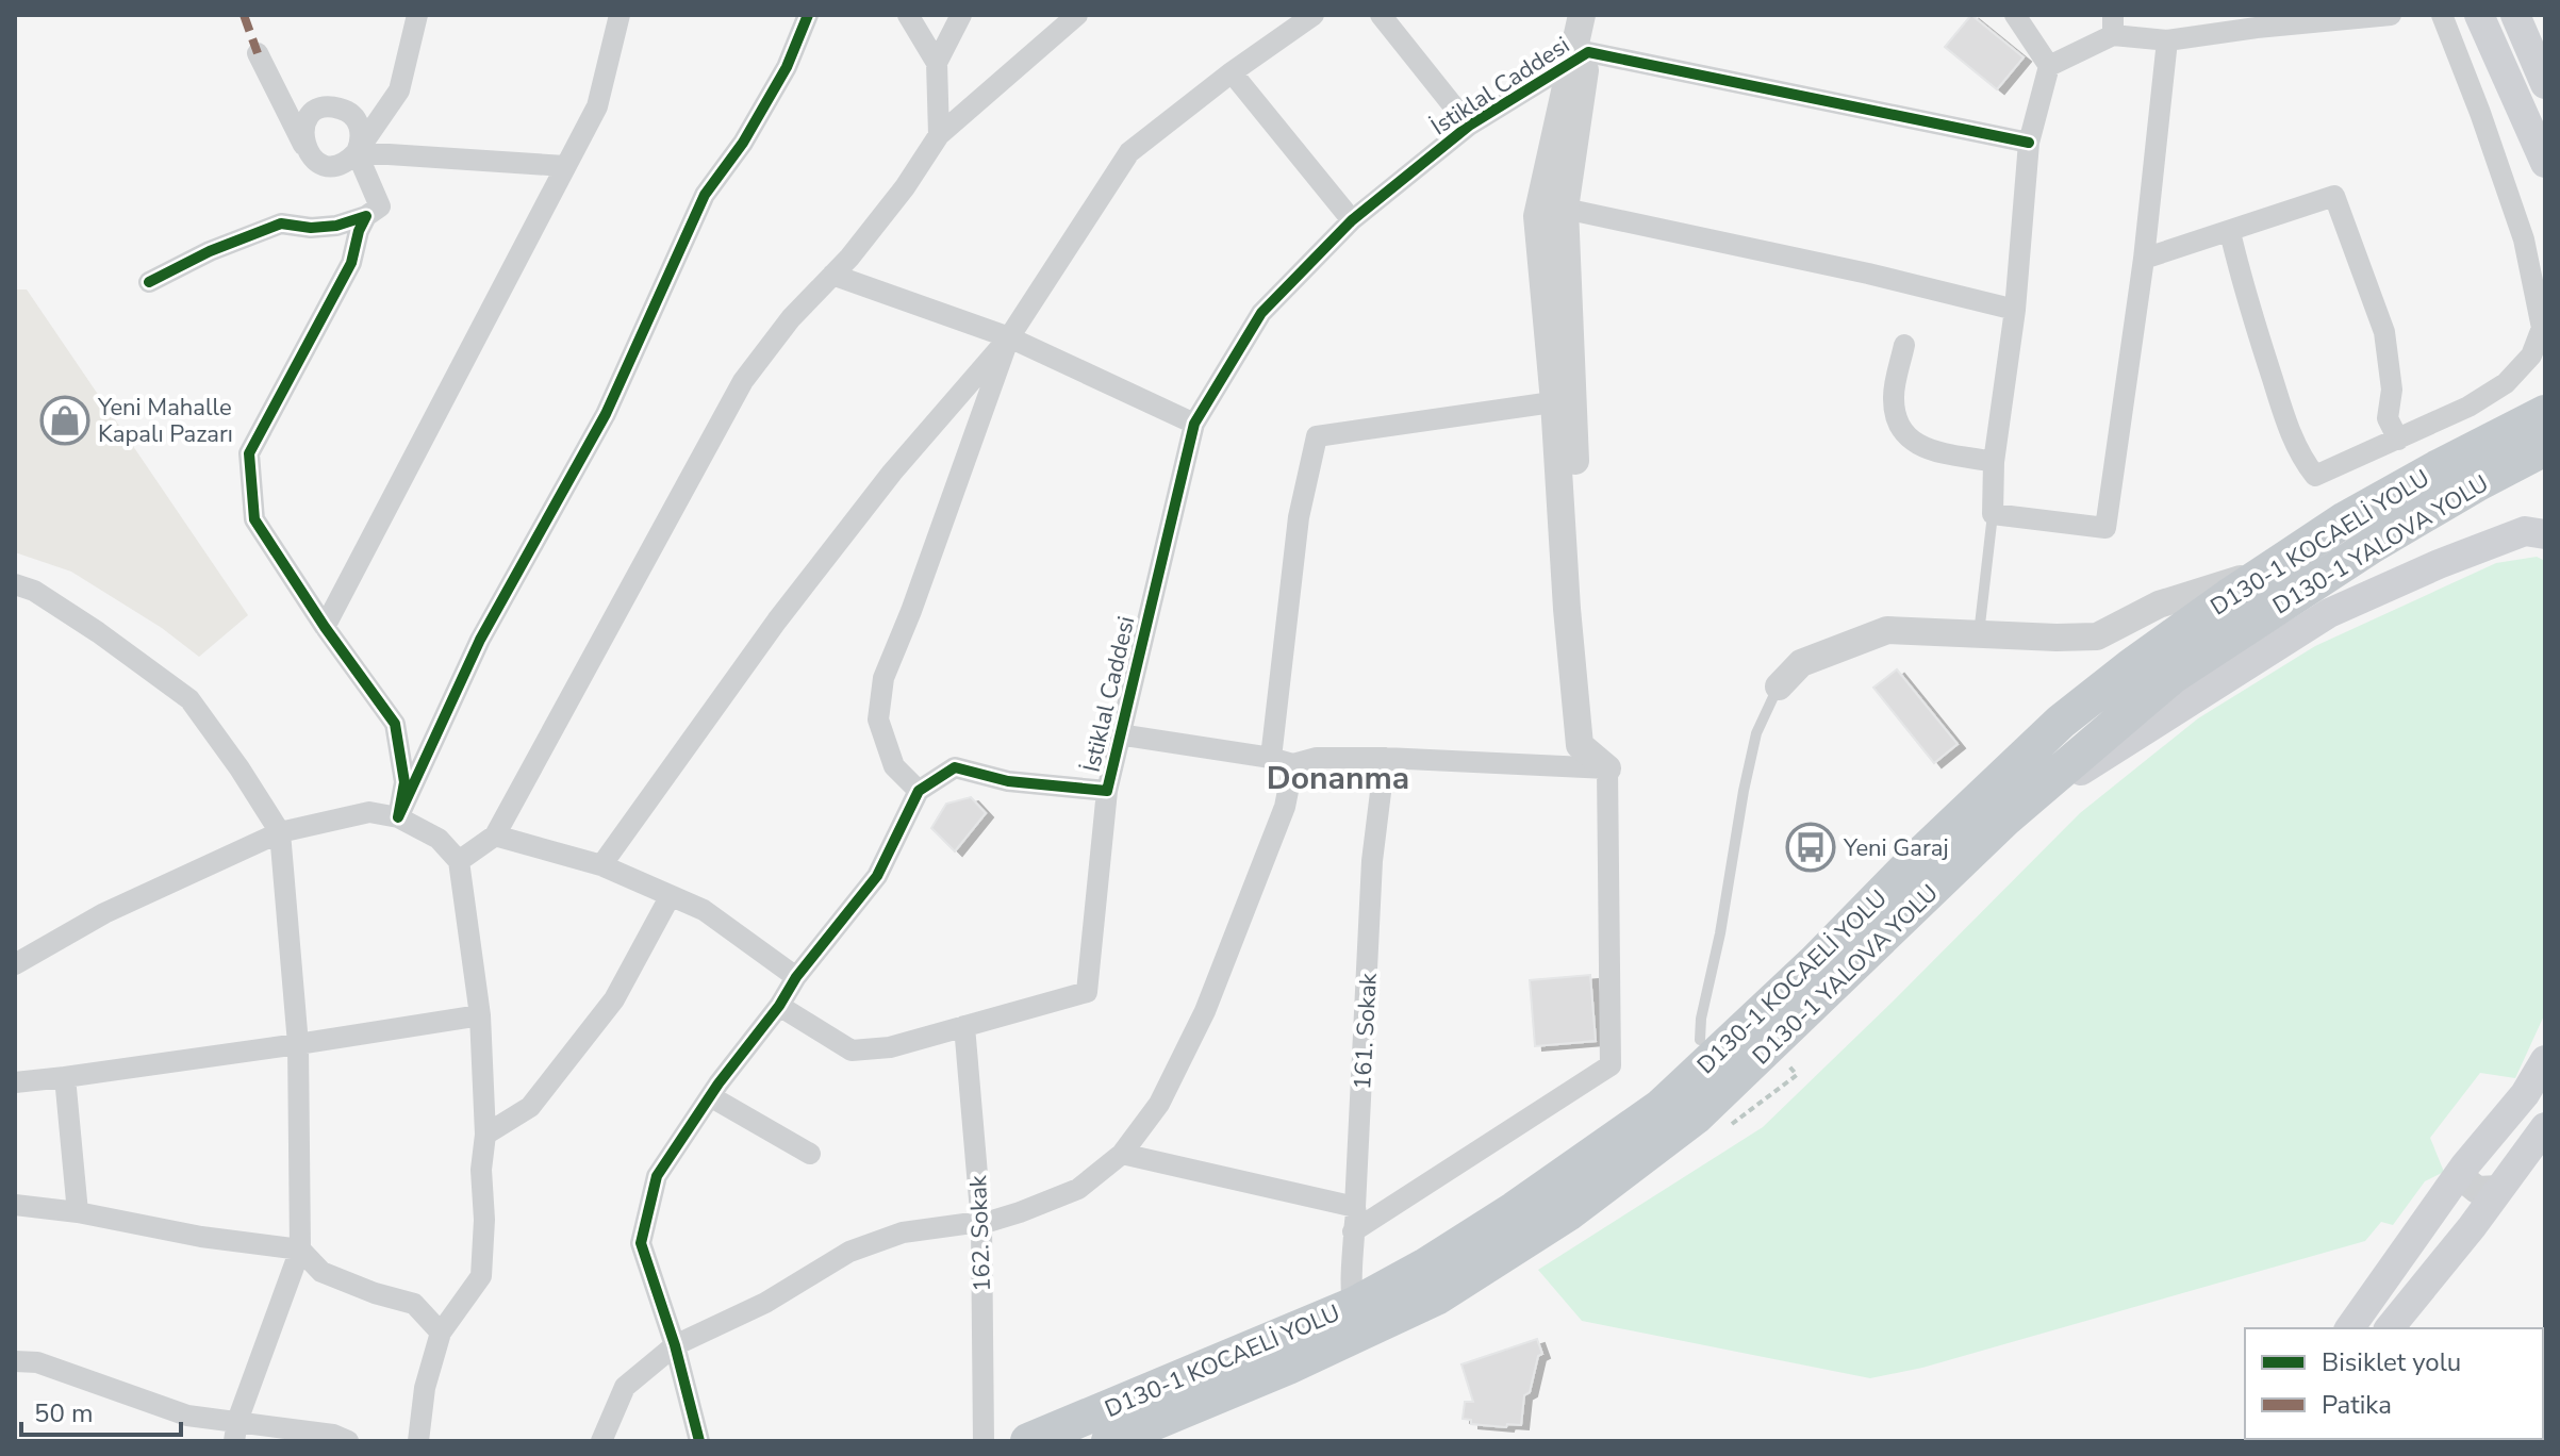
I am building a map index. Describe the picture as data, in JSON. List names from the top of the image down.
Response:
{
  "streets": {
    "highway": ["D130-1 KOCAELİ YOLU", "D130-1 YALOVA YOLU"],
    "street": ["İstiklal Caddesi", "161. Sokak", "162. Sokak"]
  },
  "crossings": [
    ["D130-1 KOCAELİ YOLU", "161. Sokak"]
  ],
  "districts": ["Donanma"],
  "places": {
    "shop": ["Yeni Mahalle Kapalı Pazarı"],
    "bus stop": ["Yeni Garaj"]
  },
  "legend": ["Bisiklet yolu", "Patika"],
  "scale_bar": "50 m"
}
